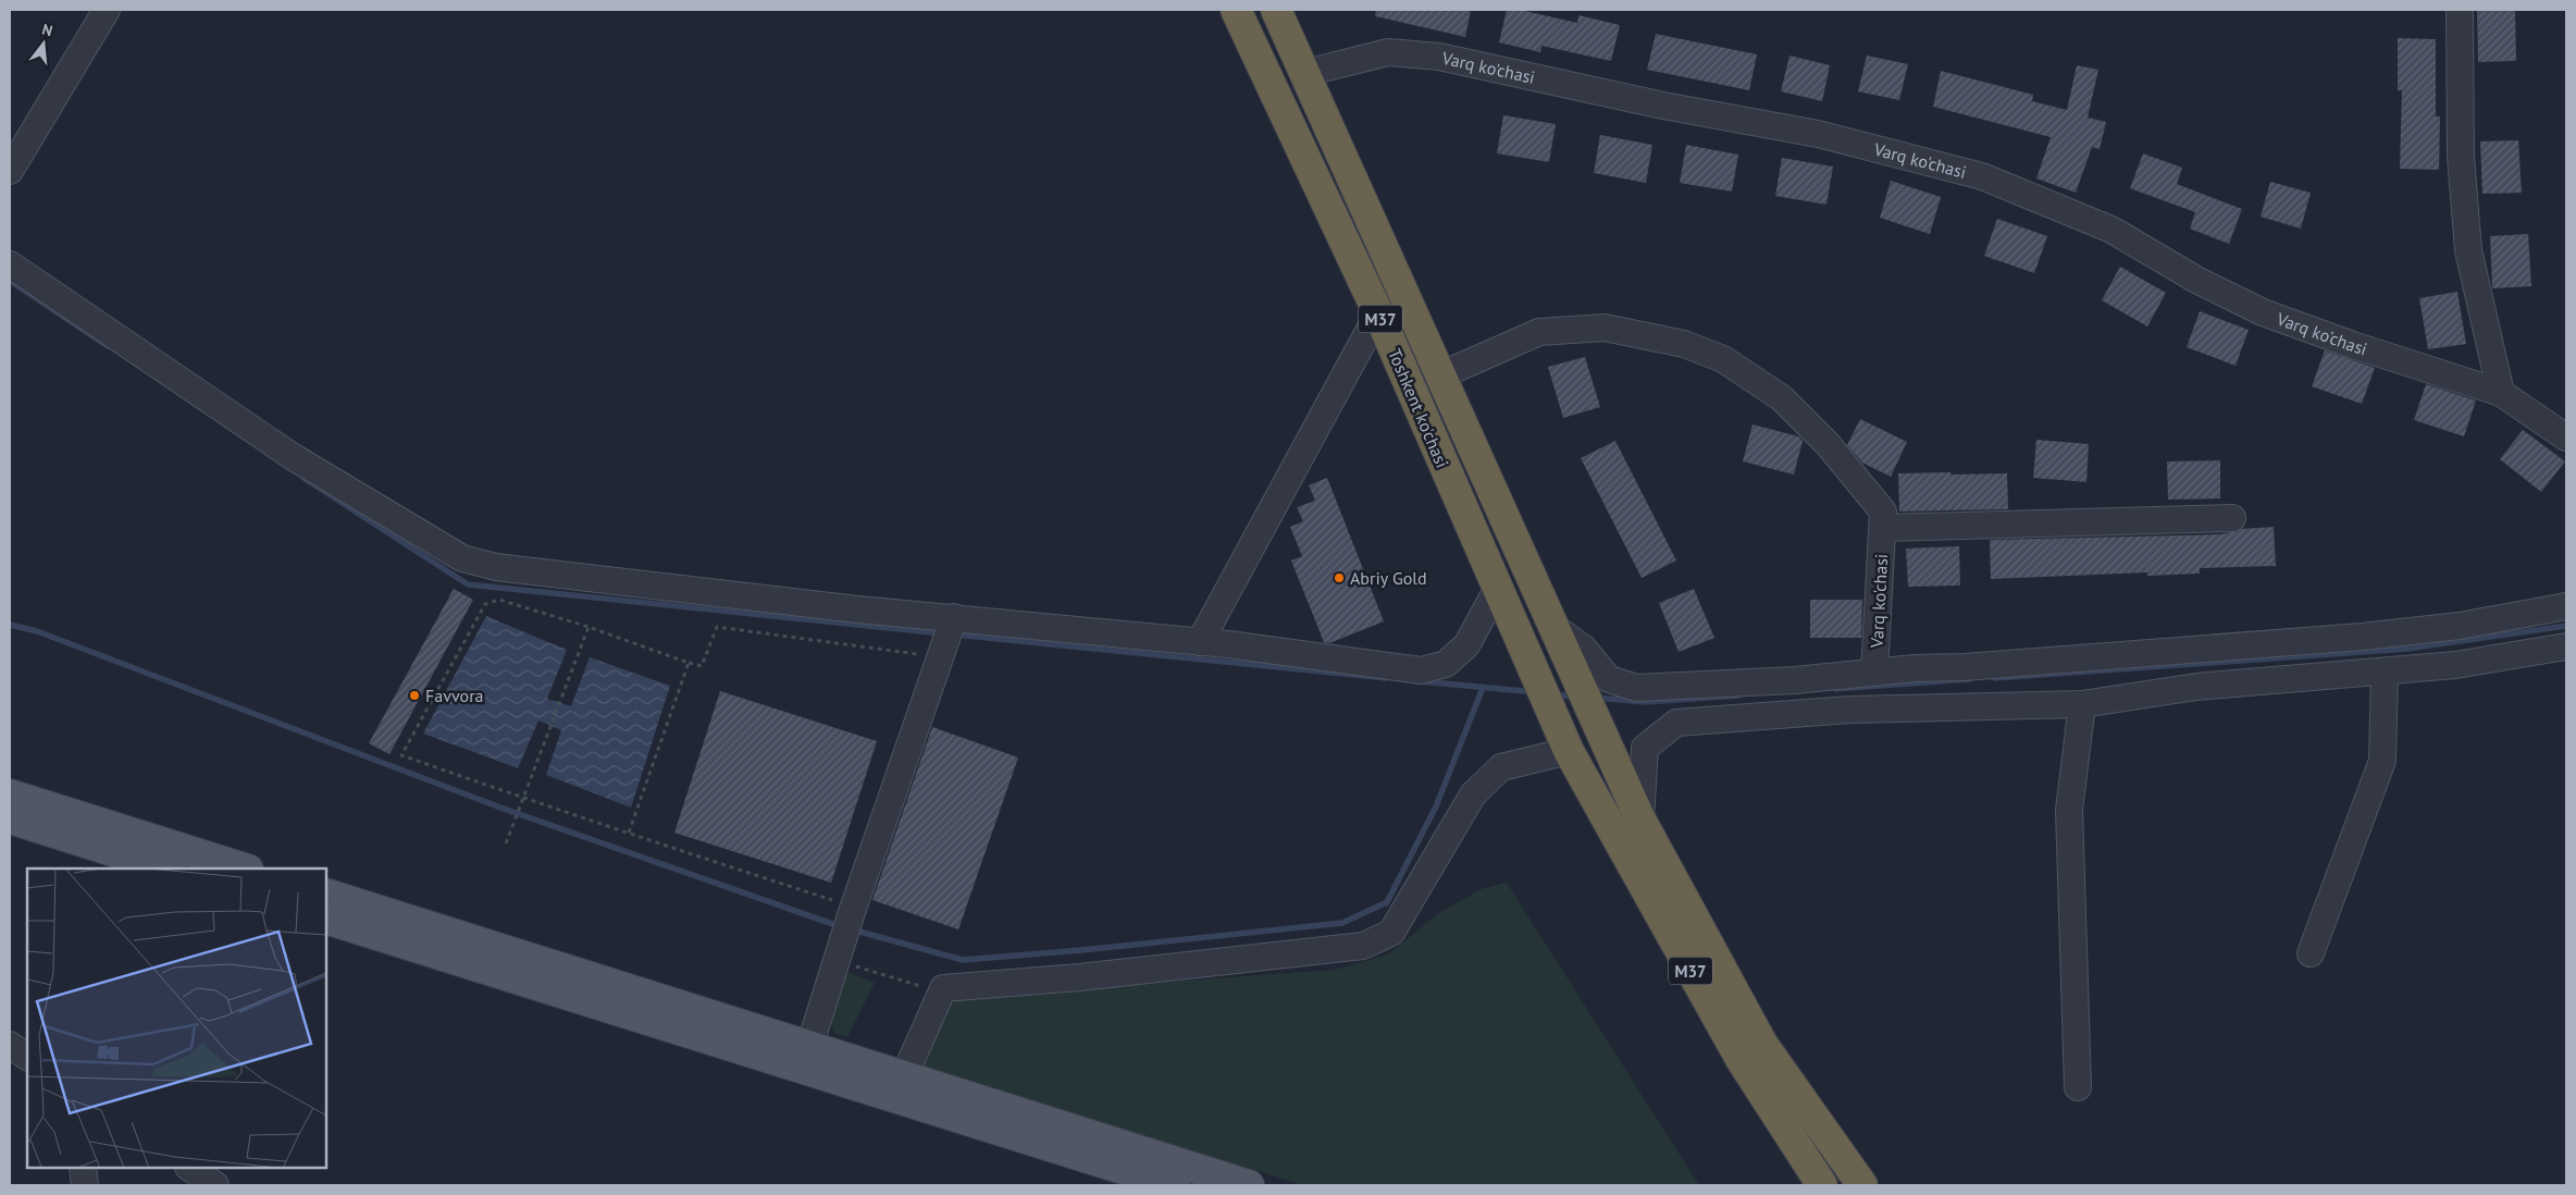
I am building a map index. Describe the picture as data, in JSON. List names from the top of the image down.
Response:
{
  "streets": {
    "highway": ["M37", "Toshkent ko'chasi"],
    "street": ["Varq ko'chasi"]
  },
  "crossings": [
    ["Varq ko'chasi", "Toshkent ko'chasi"],
    ["M37", "Toshkent ko'chasi"]
  ],
  "places": ["Abriy Gold", "Favvora"],
  "north": "top"
}
